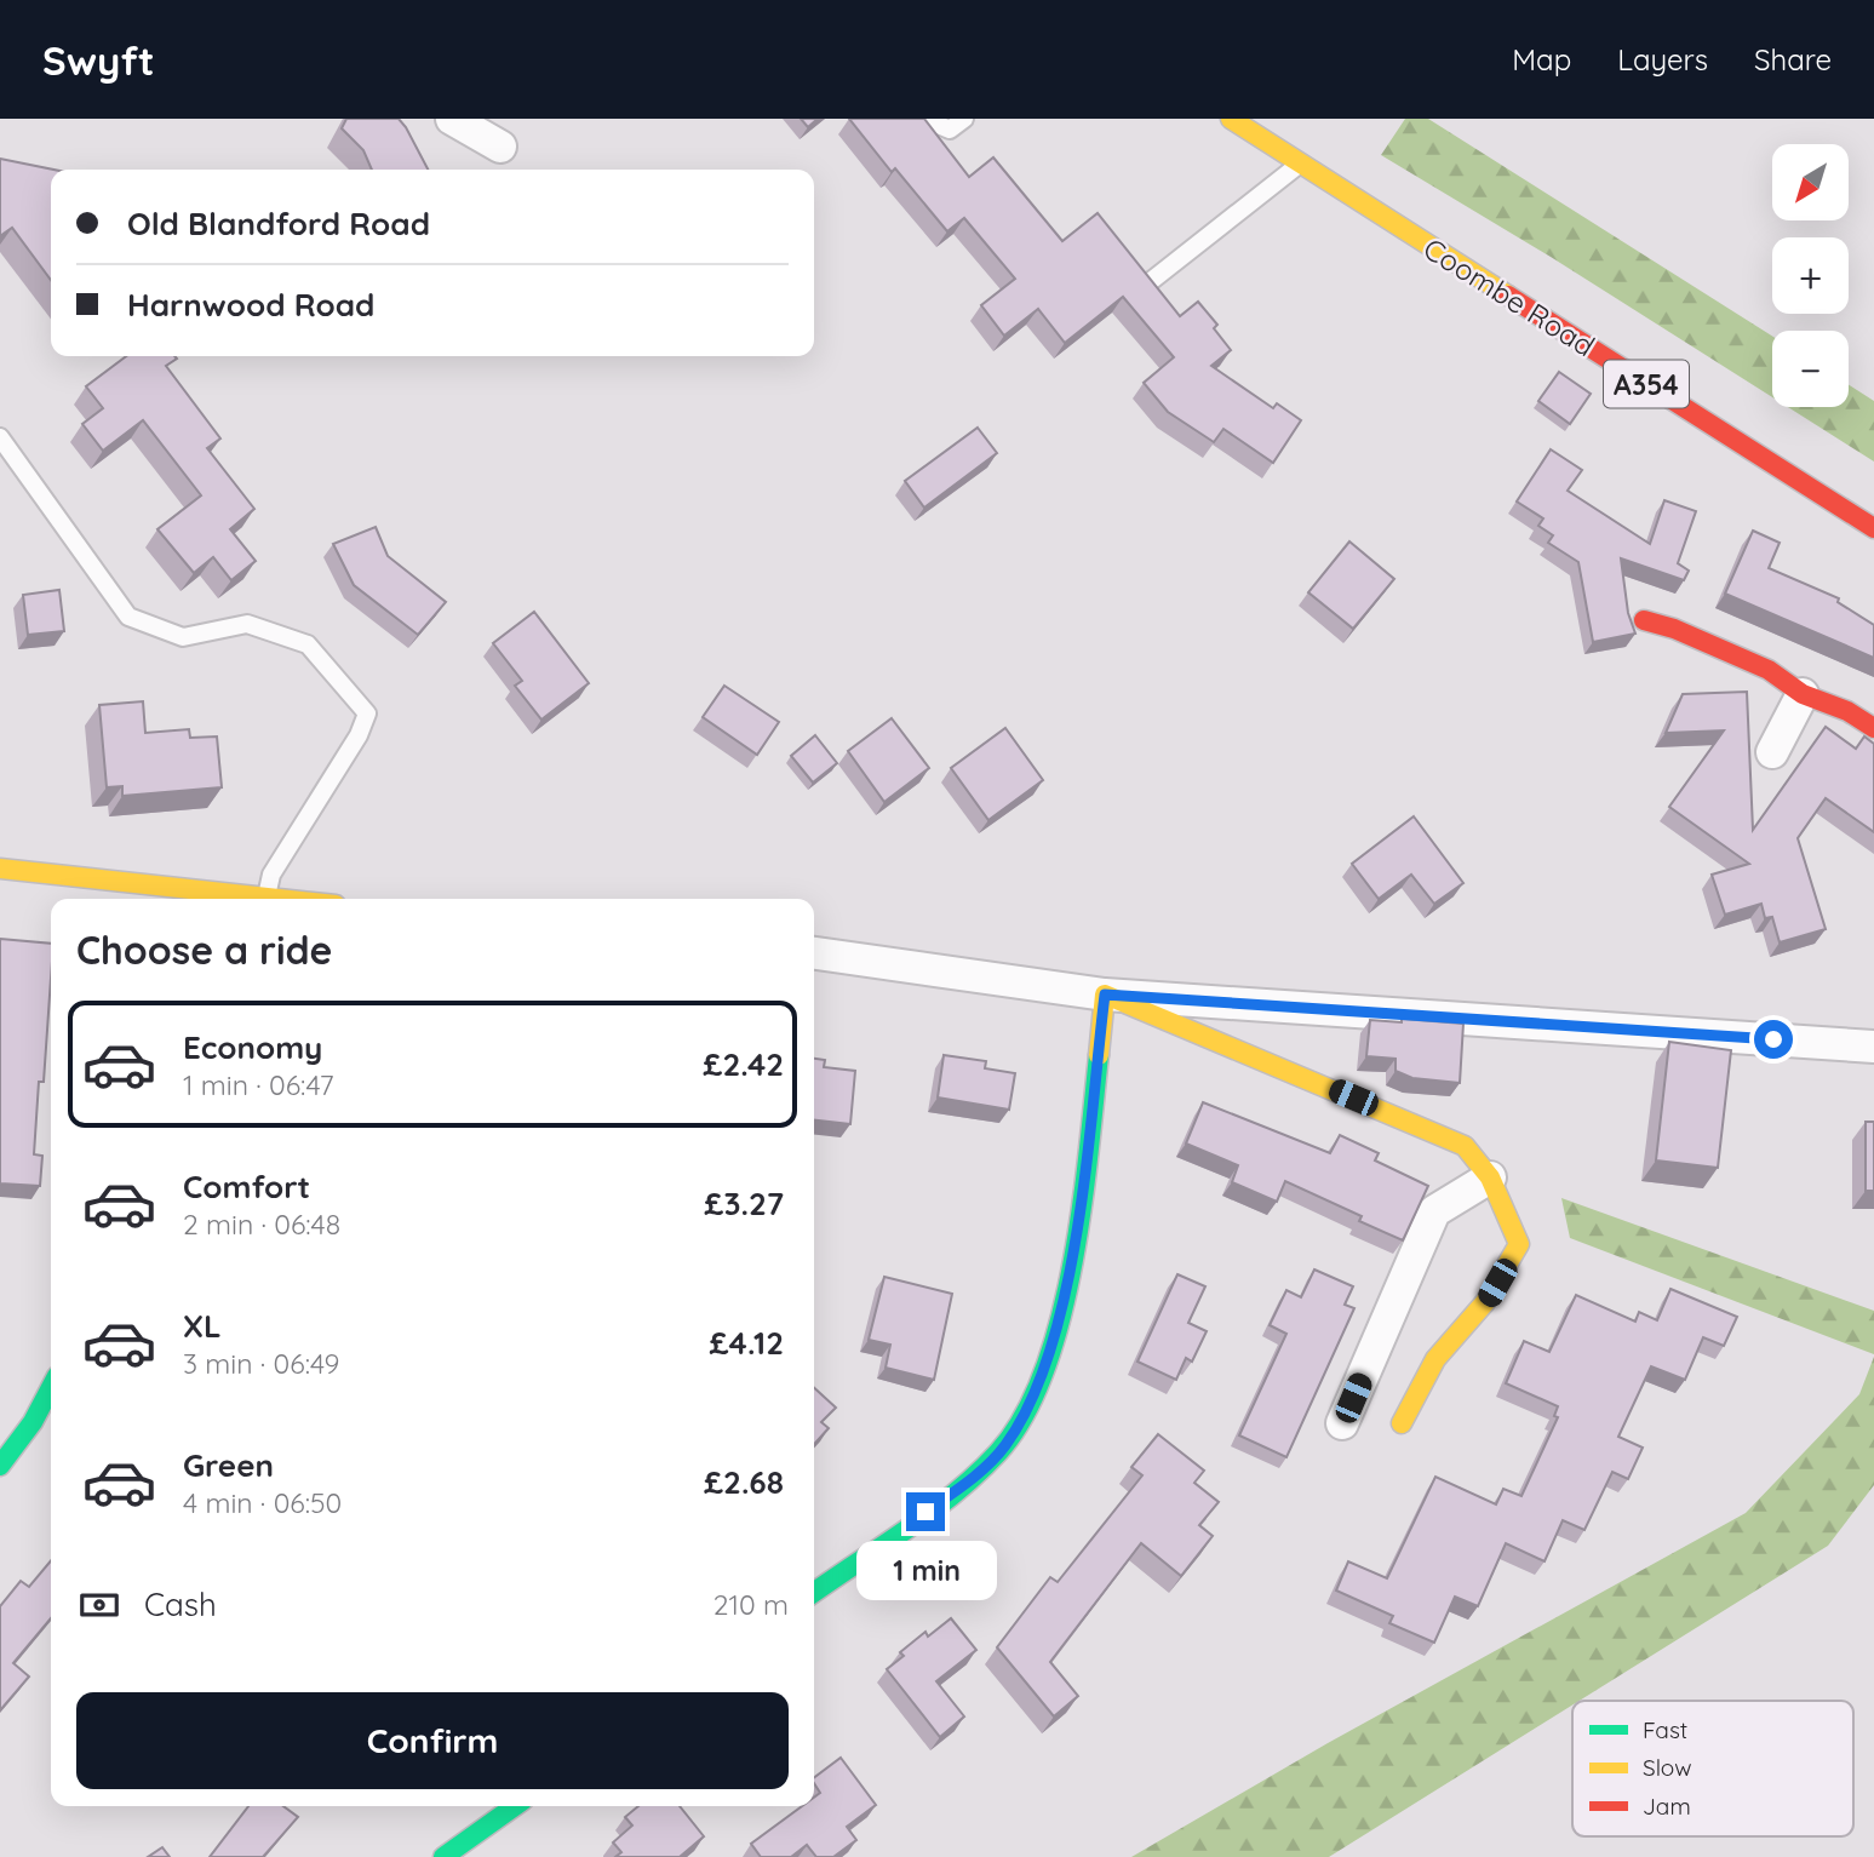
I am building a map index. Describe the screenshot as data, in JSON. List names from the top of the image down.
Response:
{
  "streets": {
    "main road": ["Coombe Road", "A354"]
  },
  "legend": ["Fast", "Slow", "Jam"],
  "north": "bottom left",
  "page": {
    "header": "Swyft",
    "nav": ["Map", "Layers", "Share"],
    "map_buttons": ["+", "−"],
    "banner": ["Old Blandford Road", "Harnwood Road"],
    "heading": "Choose a ride",
    "list": [
      {
        "name": "Economy",
        "note": "1 min · 06:47",
        "value": "£2.42"
      },
      {
        "name": "Comfort",
        "note": "2 min · 06:48",
        "value": "£3.27"
      },
      {
        "name": "XL",
        "note": "3 min · 06:49",
        "value": "£4.12"
      },
      {
        "name": "Green",
        "note": "4 min · 06:50",
        "value": "£2.68"
      }
    ],
    "bubble": "1 min",
    "pay": ["Cash", "210 m"],
    "buttons": "Confirm"
  }
}
